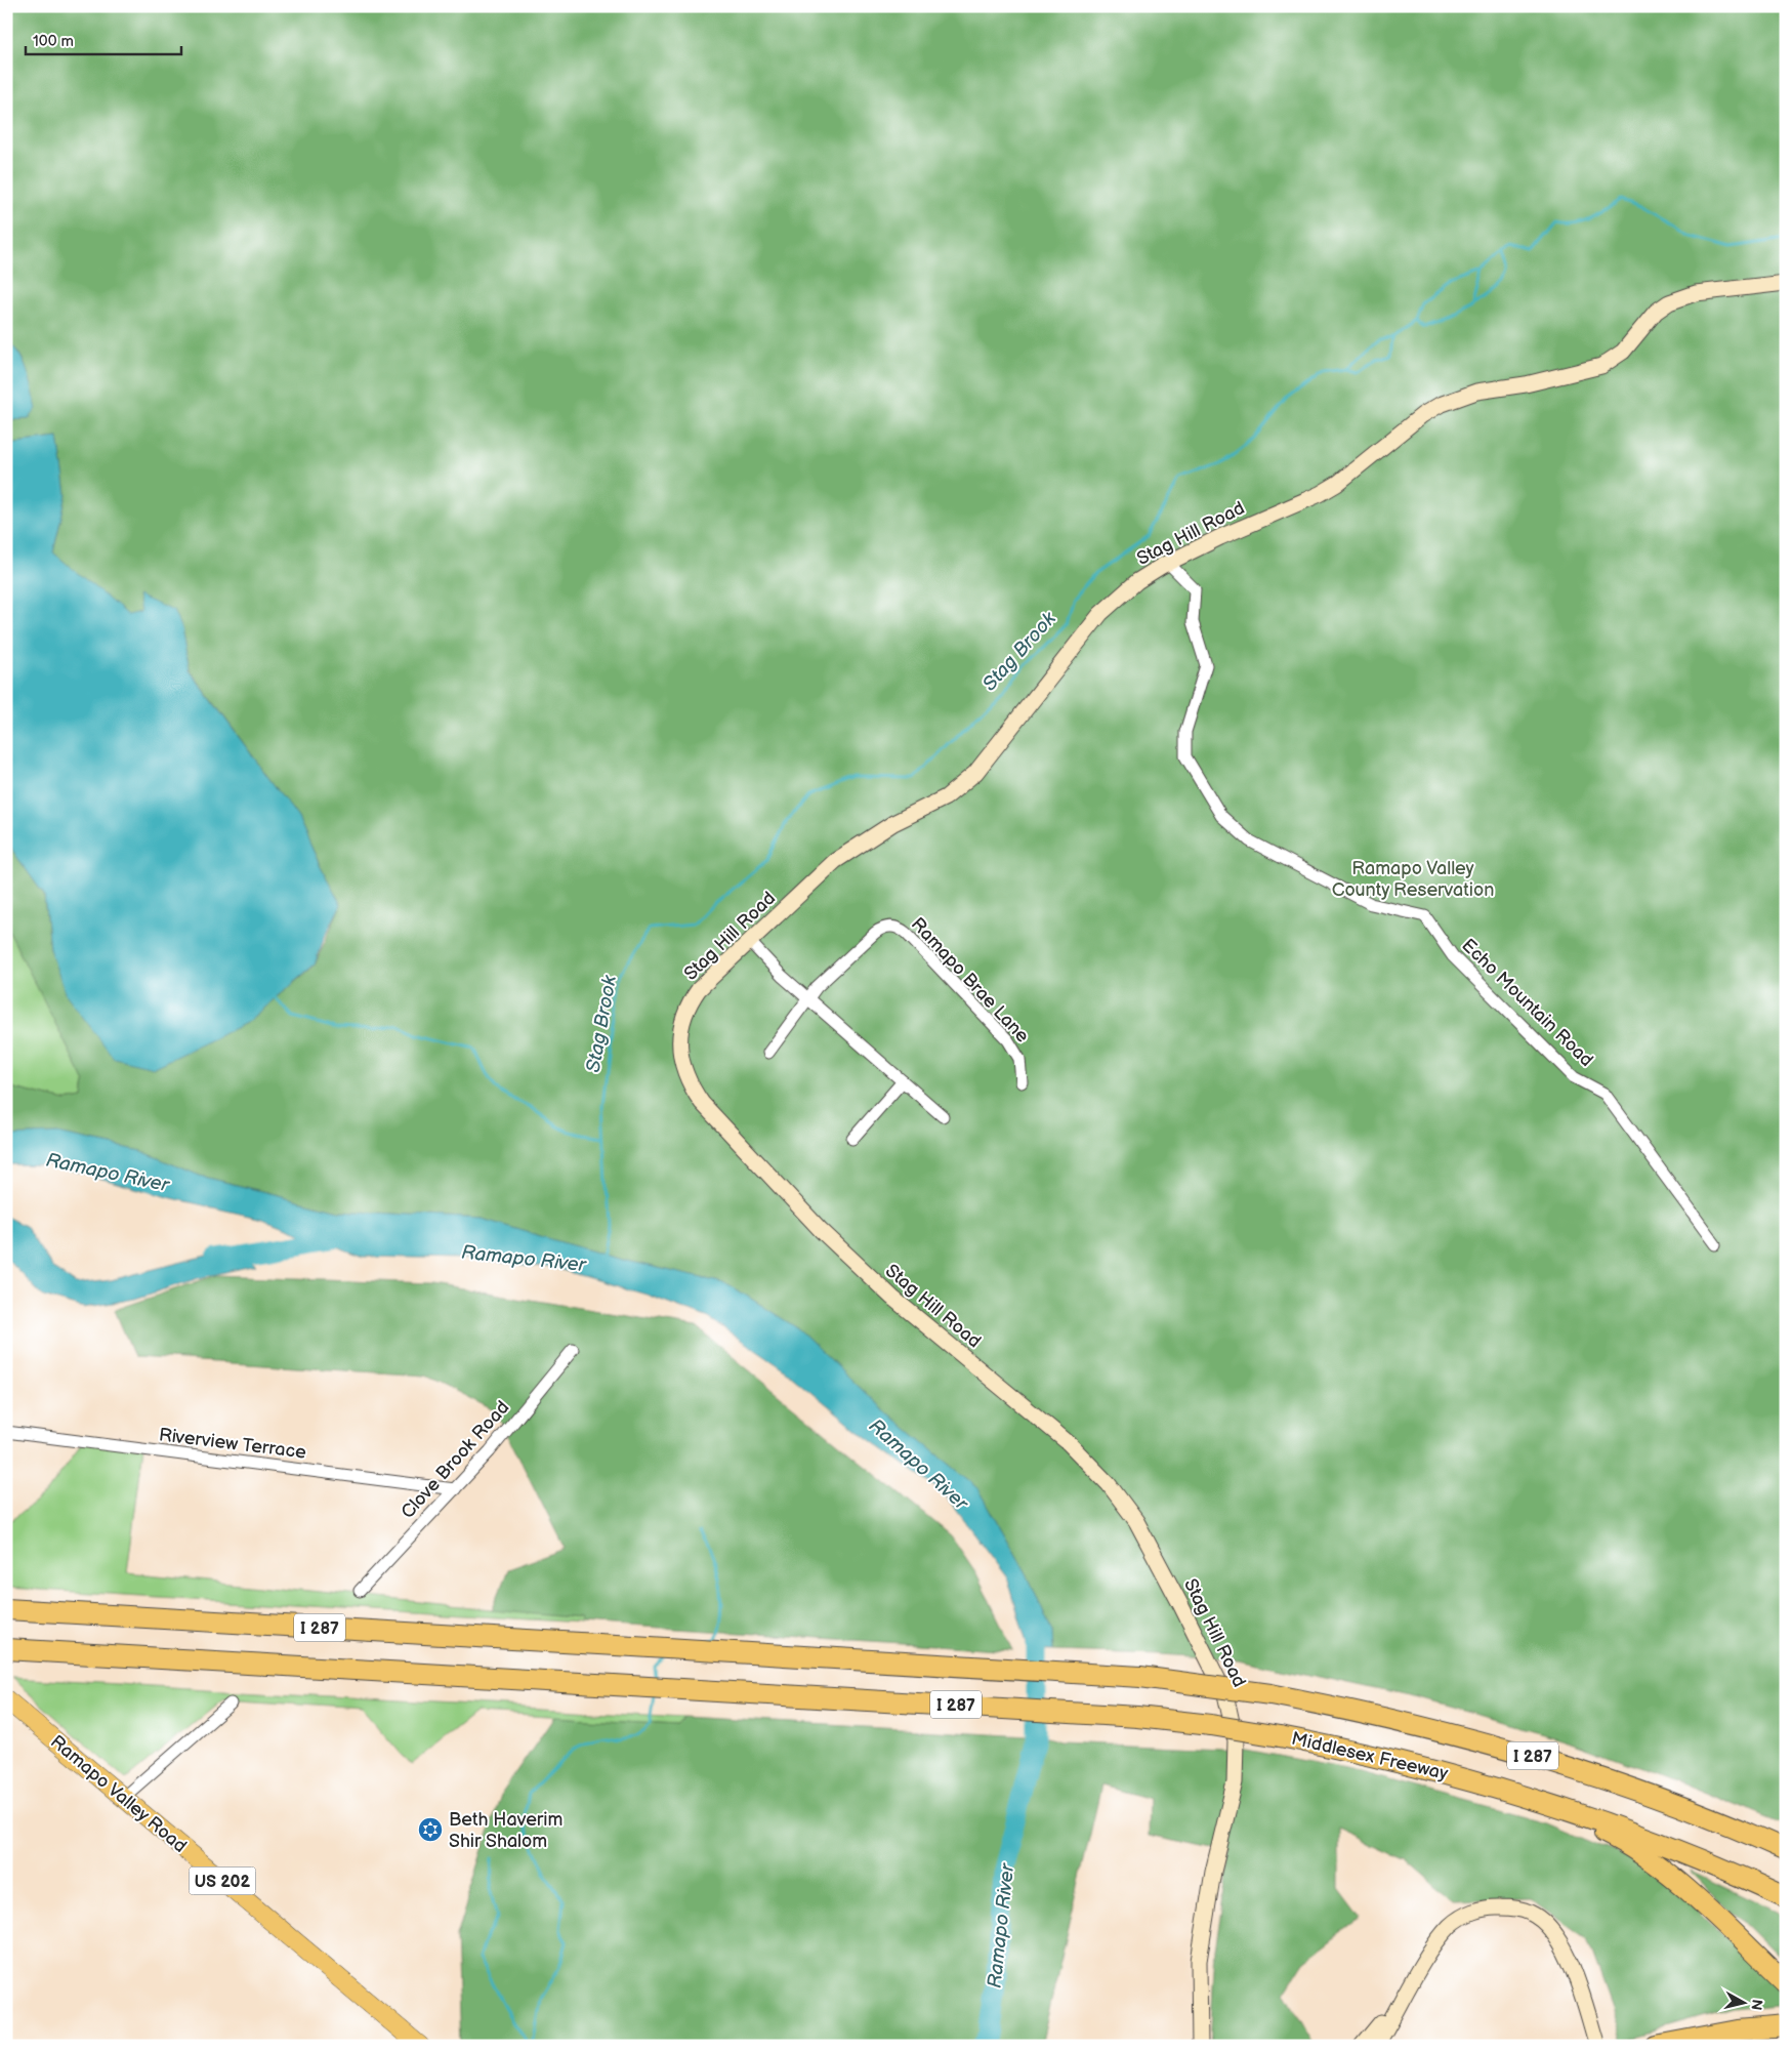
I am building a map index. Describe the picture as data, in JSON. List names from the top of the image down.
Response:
{
  "streets": {
    "highway": ["I 287", "Middlesex Freeway"],
    "main road": ["Ramapo Valley Road", "US 202"],
    "street": [
      "Stag Hill Road",
      "Ramapo Brae Lane",
      "Echo Mountain Road",
      "Riverview Terrace",
      "Clove Brook Road"
    ]
  },
  "crossings": [
    ["Stag Hill Road", "Echo Mountain Road"],
    ["Riverview Terrace", "Clove Brook Road"],
    ["I 287", "Middlesex Freeway"]
  ],
  "water": ["Stag Brook", "Ramapo River"],
  "parks": ["Ramapo Valley County Reservation"],
  "places": {
    "synagogue": ["Beth Haverim Shir Shalom"]
  },
  "scale_bar": "100 m",
  "north": "right"
}
